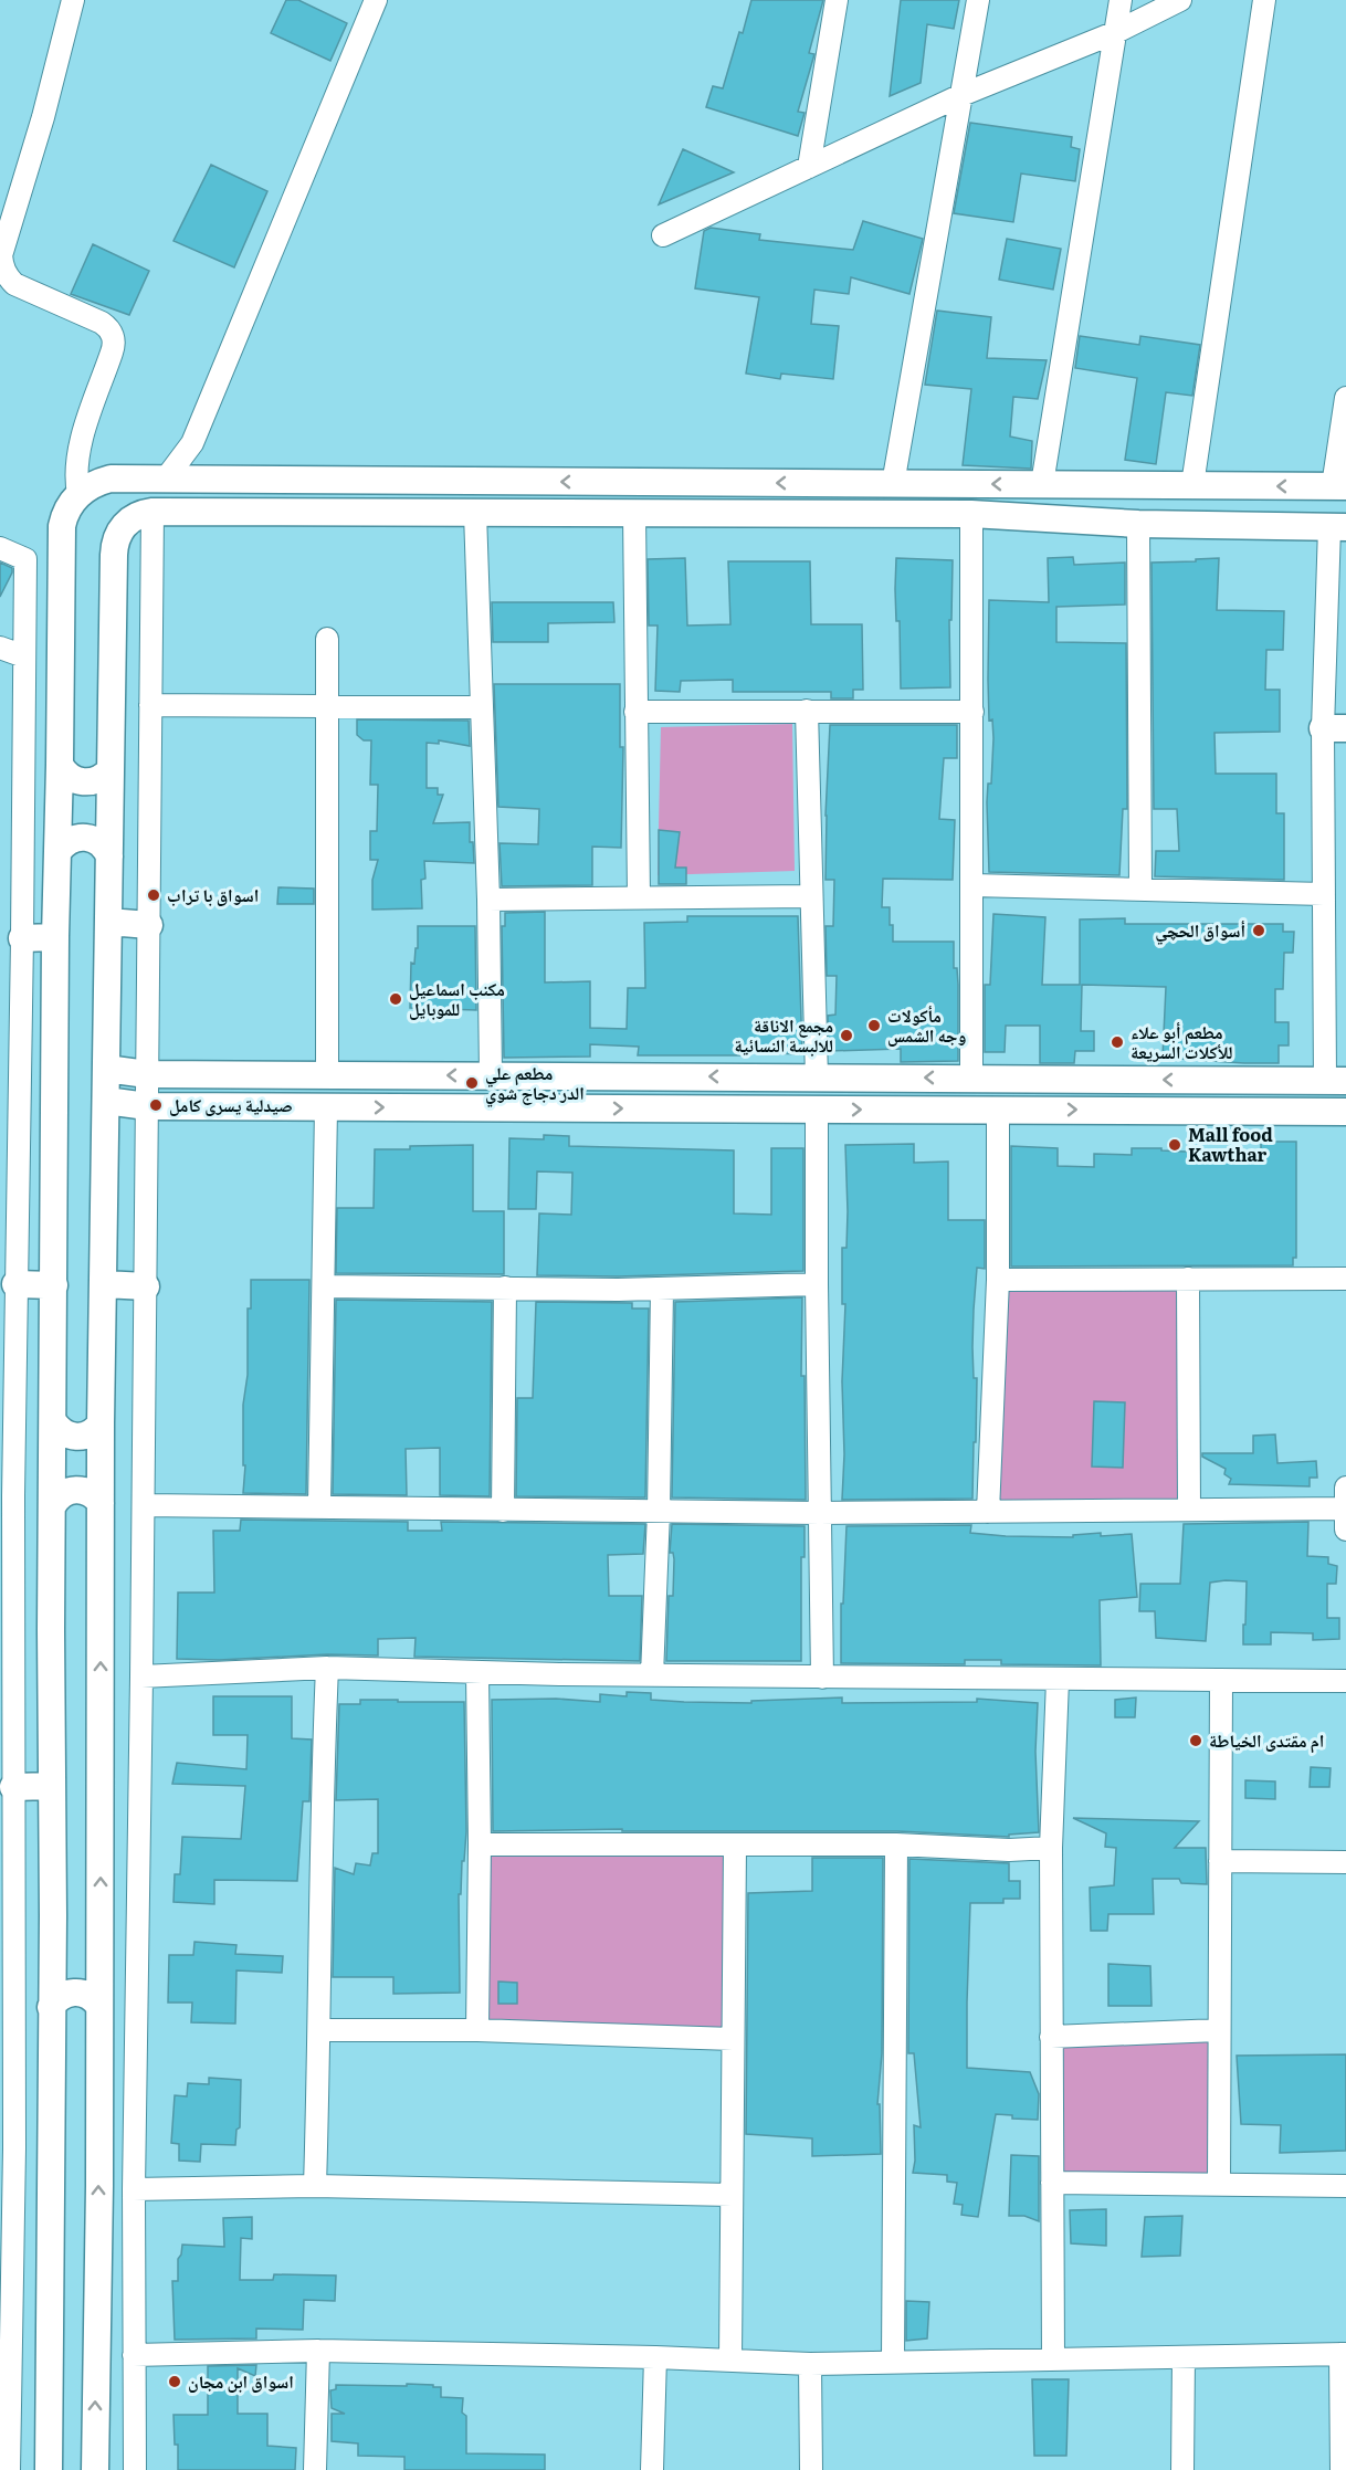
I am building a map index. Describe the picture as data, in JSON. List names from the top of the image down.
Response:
{
  "places": [
    "اسواق با تراب",
    "أسواق الحچي",
    "مكنب اسماعيل للموبايل",
    "مأكولات وجه الشمس",
    "مجمع الاناقة للالبسة النسائية",
    "مطعم أبو علاء للأكلات السريعة",
    "مطعم علي الدر دجاج شوي",
    "صيدلية يسرى كامل",
    "Mall food Kawthar",
    "ام مقتدى الخياطة",
    "اسواق ابن مجان"
  ]
}
